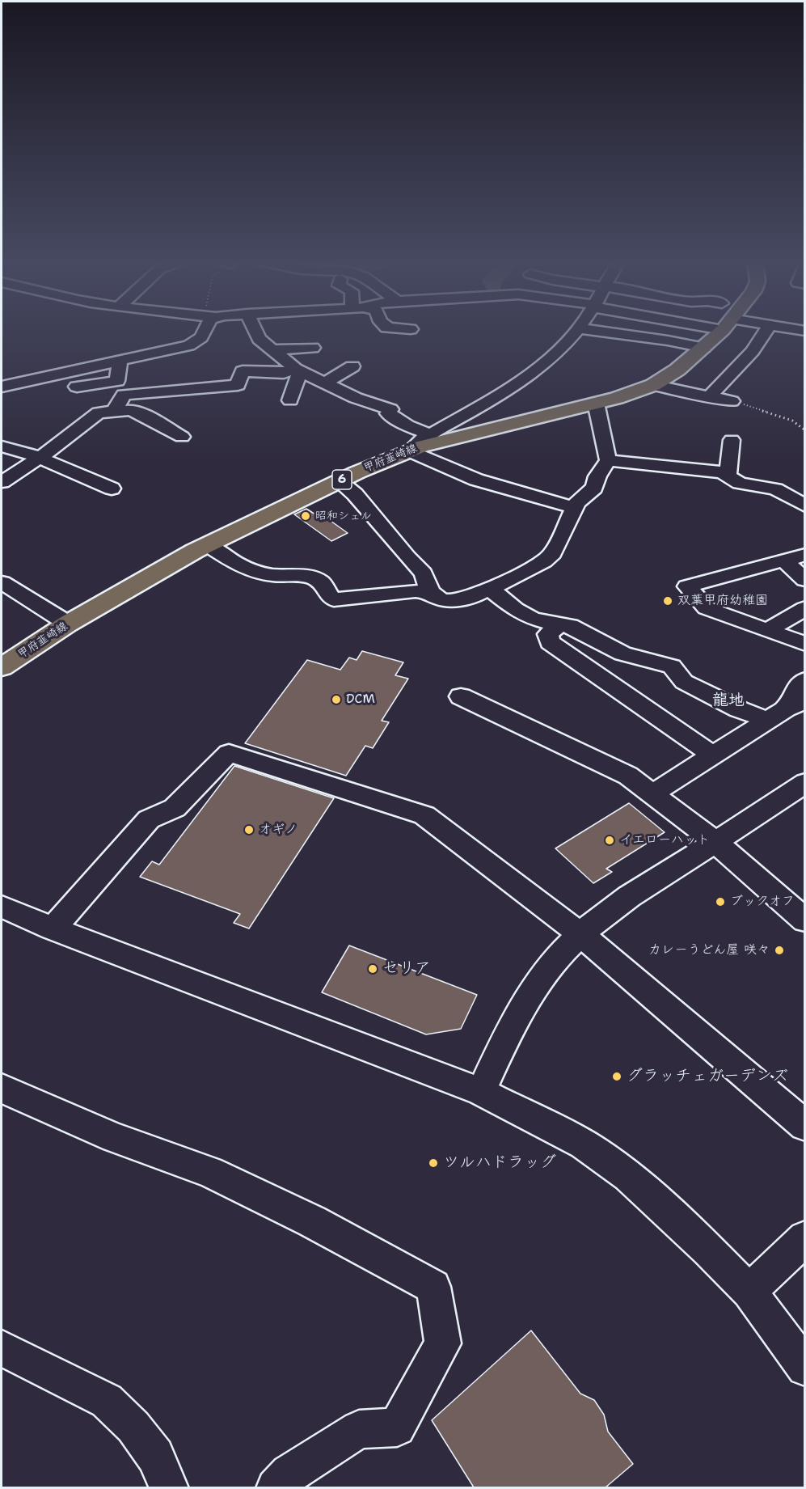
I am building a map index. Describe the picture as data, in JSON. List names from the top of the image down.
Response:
{
  "streets": {
    "main road": ["甲府韮崎線", "6"]
  },
  "districts": ["龍地"],
  "places": [
    "昭和シェル",
    "双葉甲府幼稚園",
    "DCM",
    "オギノ",
    "イエローハット",
    "ブックオフ",
    "カレーうどん屋 咲々",
    "セリア",
    "グラッチェガーデンズ",
    "ツルハドラッグ"
  ]
}
